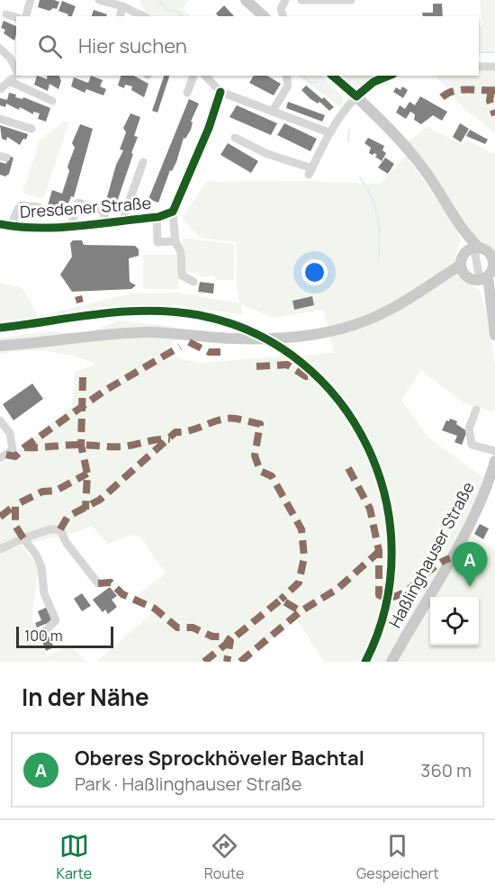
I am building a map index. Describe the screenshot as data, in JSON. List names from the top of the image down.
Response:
{
  "streets": {
    "main road": ["Haßlinghauser Straße"],
    "street": ["Dresdener Straße"]
  },
  "scale_bar": "100 m",
  "page": {
    "search": "Hier suchen",
    "pins": "A",
    "scale": "100 m",
    "heading": "In der Nähe",
    "list": [
      {
        "mark": "A",
        "name": "Oberes Sprockhöveler Bachtal",
        "note": "Park · Haßlinghauser Straße",
        "value": "360 m"
      }
    ],
    "nav": ["Karte", "Route", "Gespeichert"]
  }
}
